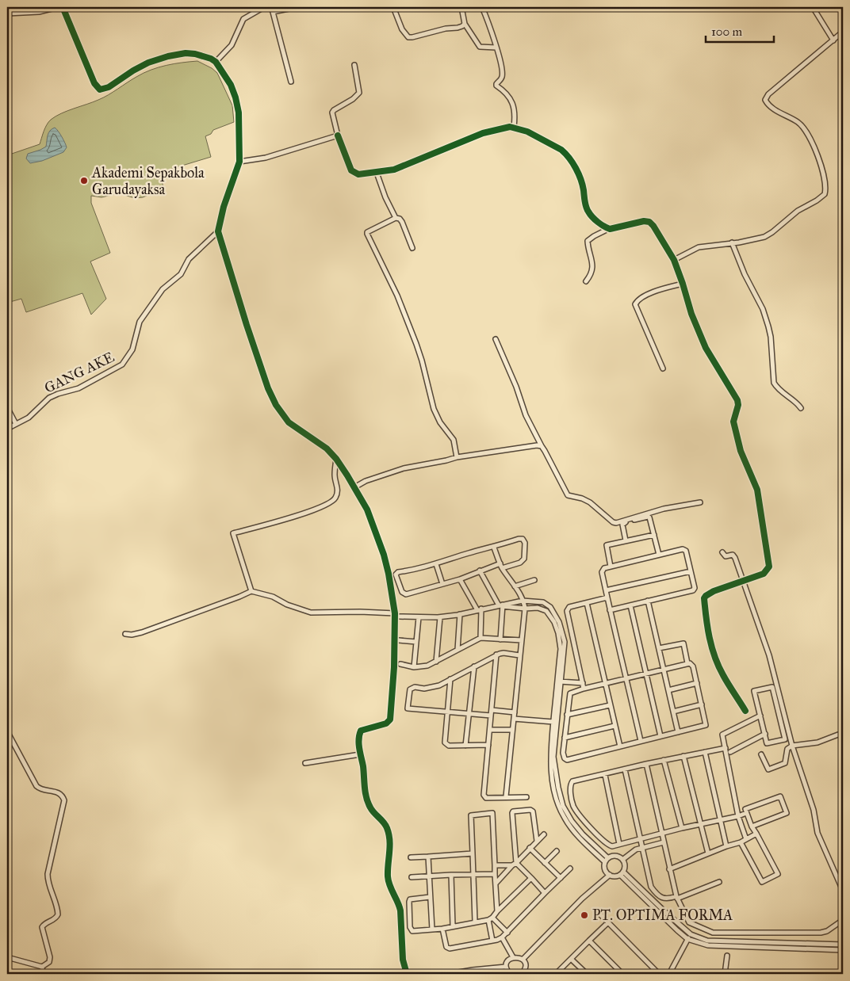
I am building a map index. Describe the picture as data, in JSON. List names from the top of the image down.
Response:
{
  "streets": {
    "street": ["GANG AKE"]
  },
  "places": ["Akademi Sepakbola Garudayaksa", "PT. OPTIMA FORMA"],
  "scale_bar": "100 m"
}
